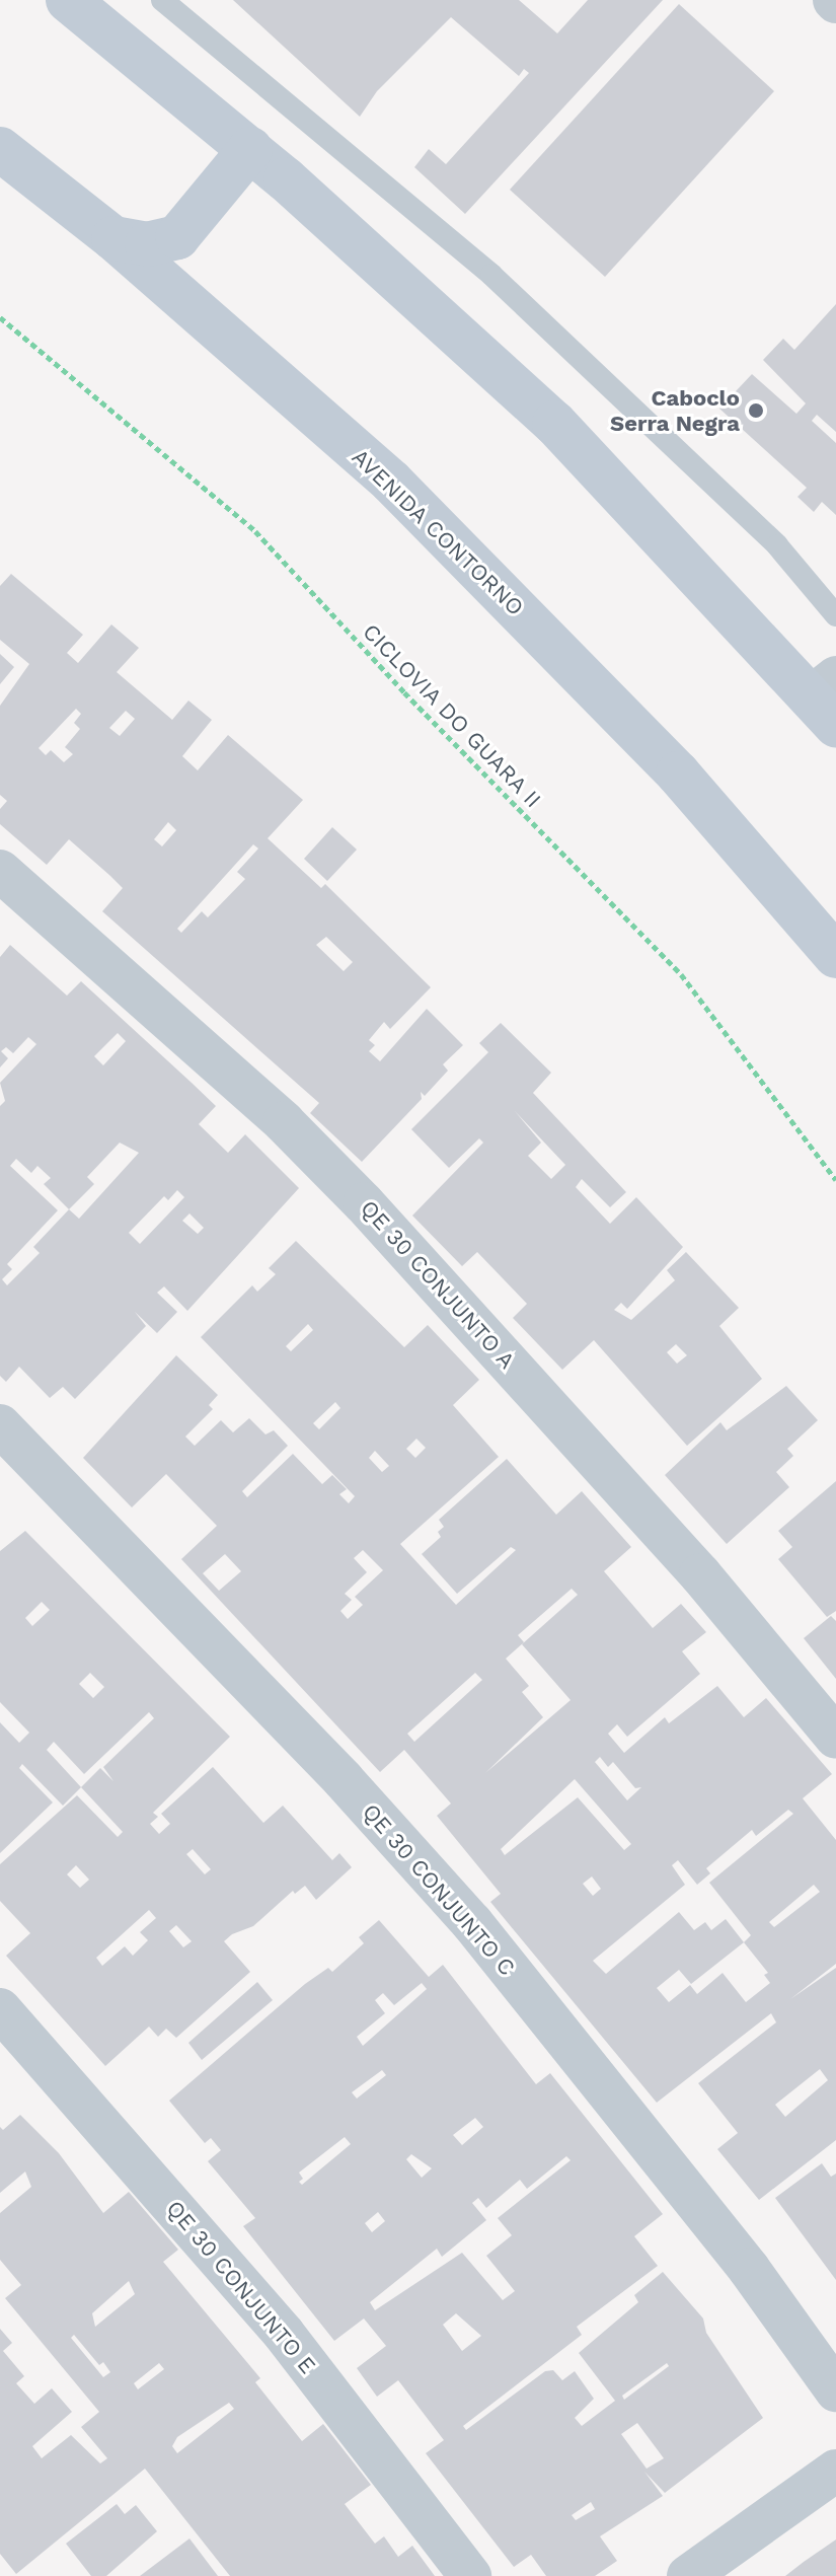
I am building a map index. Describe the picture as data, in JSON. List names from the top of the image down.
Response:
{
  "streets": {
    "main road": ["AVENIDA CONTORNO"],
    "street": ["QE 30 CONJUNTO A", "QE 30 CONJUNTO C", "QE 30 CONJUNTO E"],
    "path": ["CICLOVIA DO GUARA II"]
  },
  "places": ["Caboclo Serra Negra"]
}
